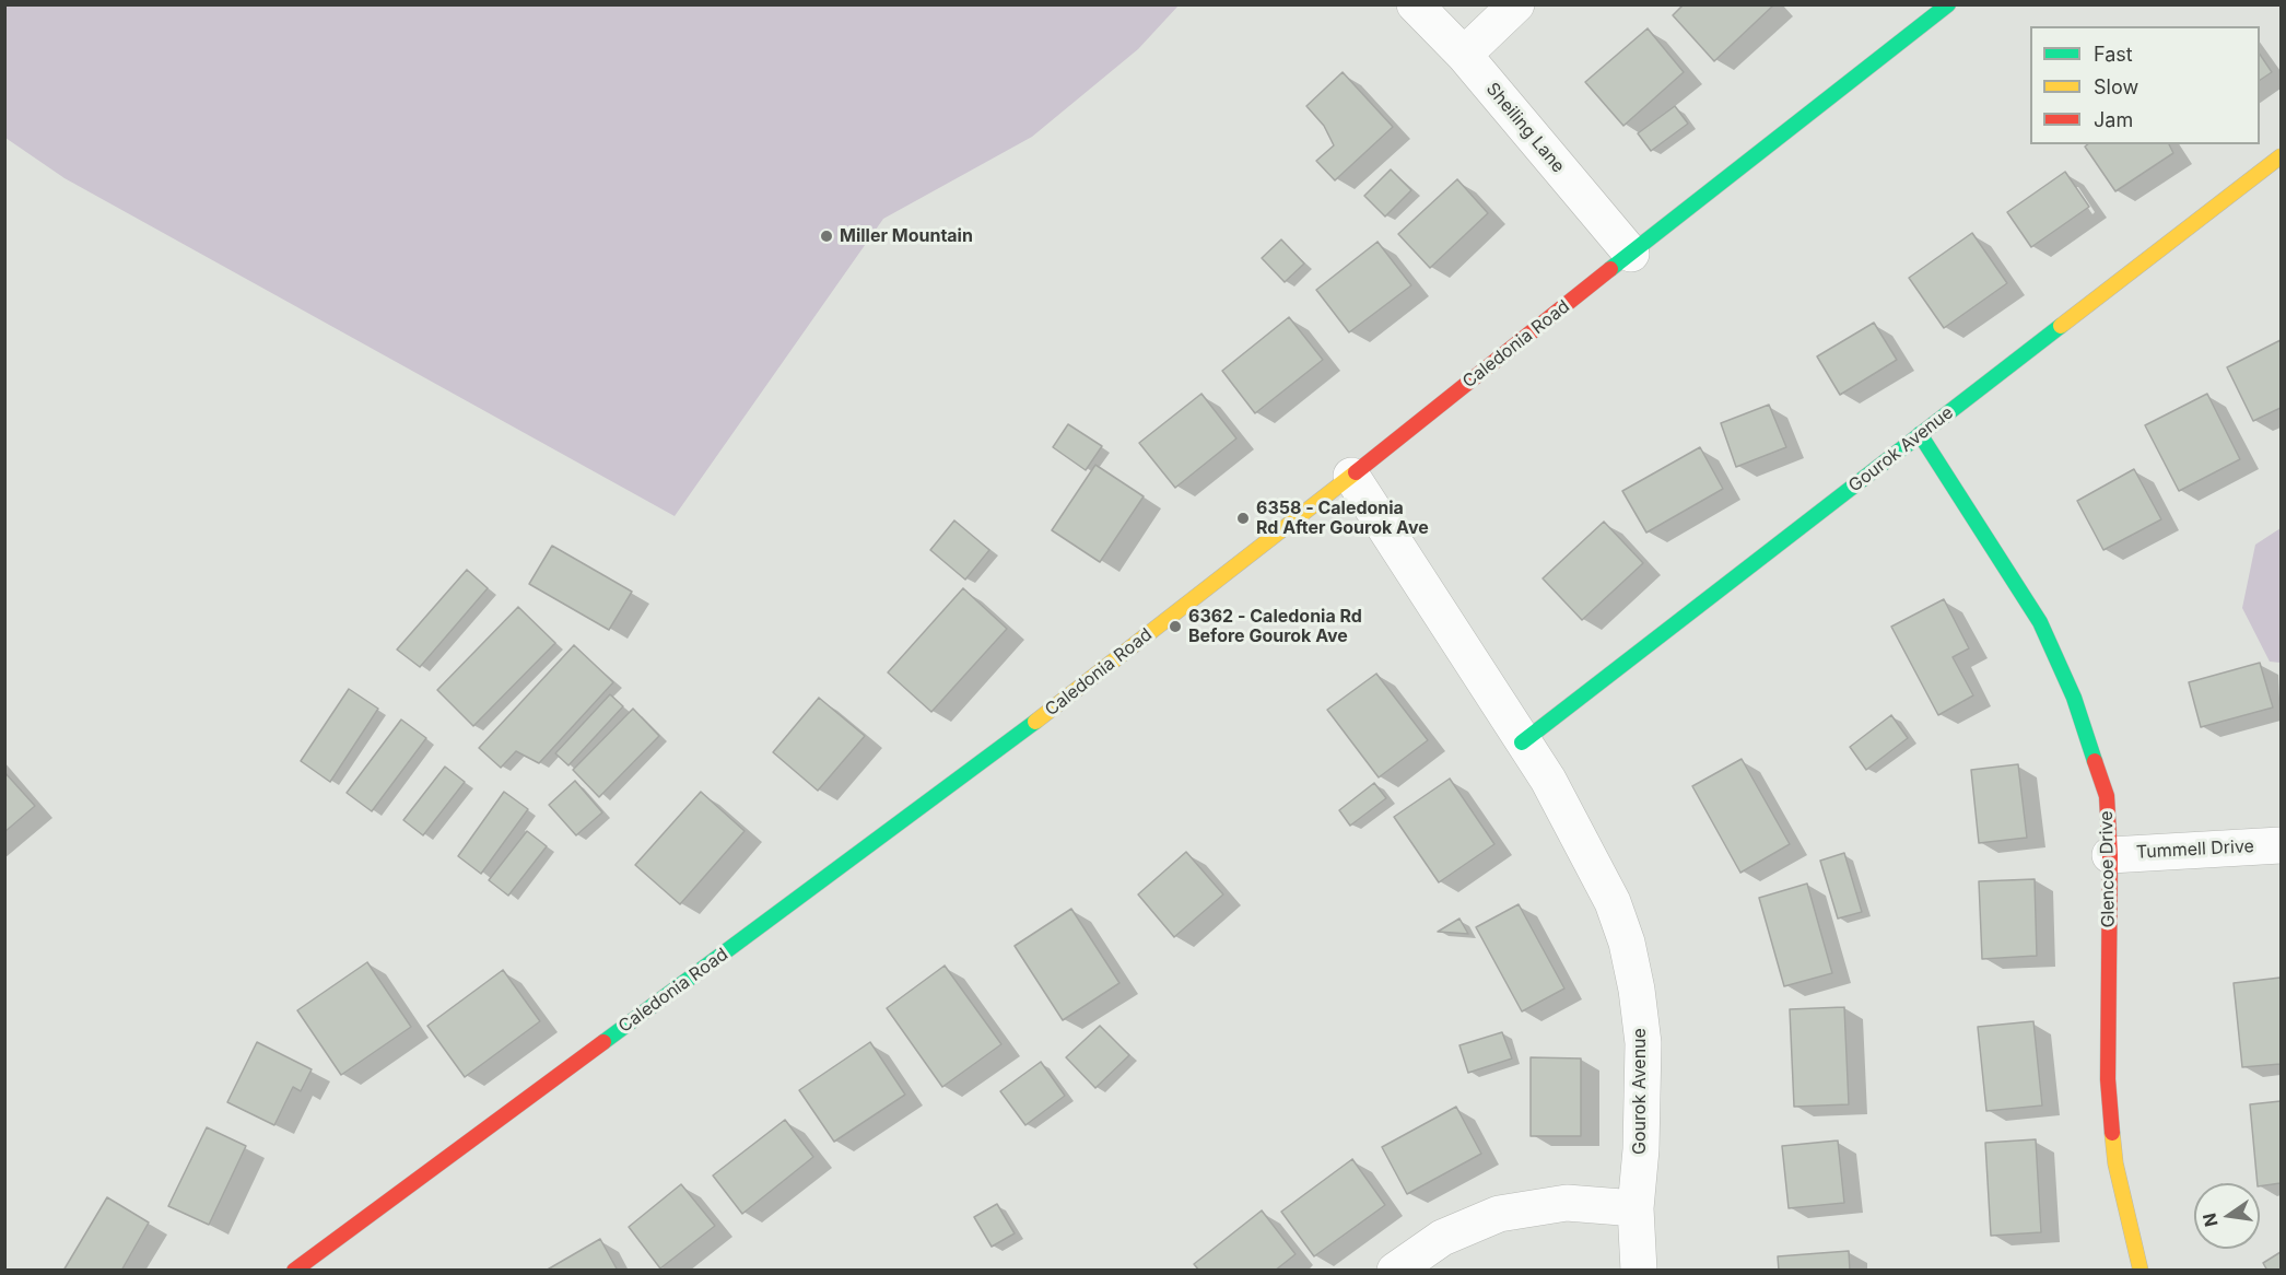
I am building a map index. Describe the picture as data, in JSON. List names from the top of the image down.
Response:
{
  "streets": {
    "street": [
      "Sheiling Lane",
      "Caledonia Road",
      "Gourok Avenue",
      "Tummell Drive",
      "Glencoe Drive"
    ]
  },
  "crossings": [
    ["Sheiling Lane", "Caledonia Road"],
    ["Caledonia Road", "Gourok Avenue"],
    ["Gourok Avenue", "Glencoe Drive"],
    ["Tummell Drive", "Glencoe Drive"]
  ],
  "places": ["Miller Mountain", "6358 - Caledonia Rd After Gourok Ave", "6362 - Caledonia Rd Before Gourok Ave"],
  "legend": ["Fast", "Slow", "Jam"],
  "north": "left"
}
